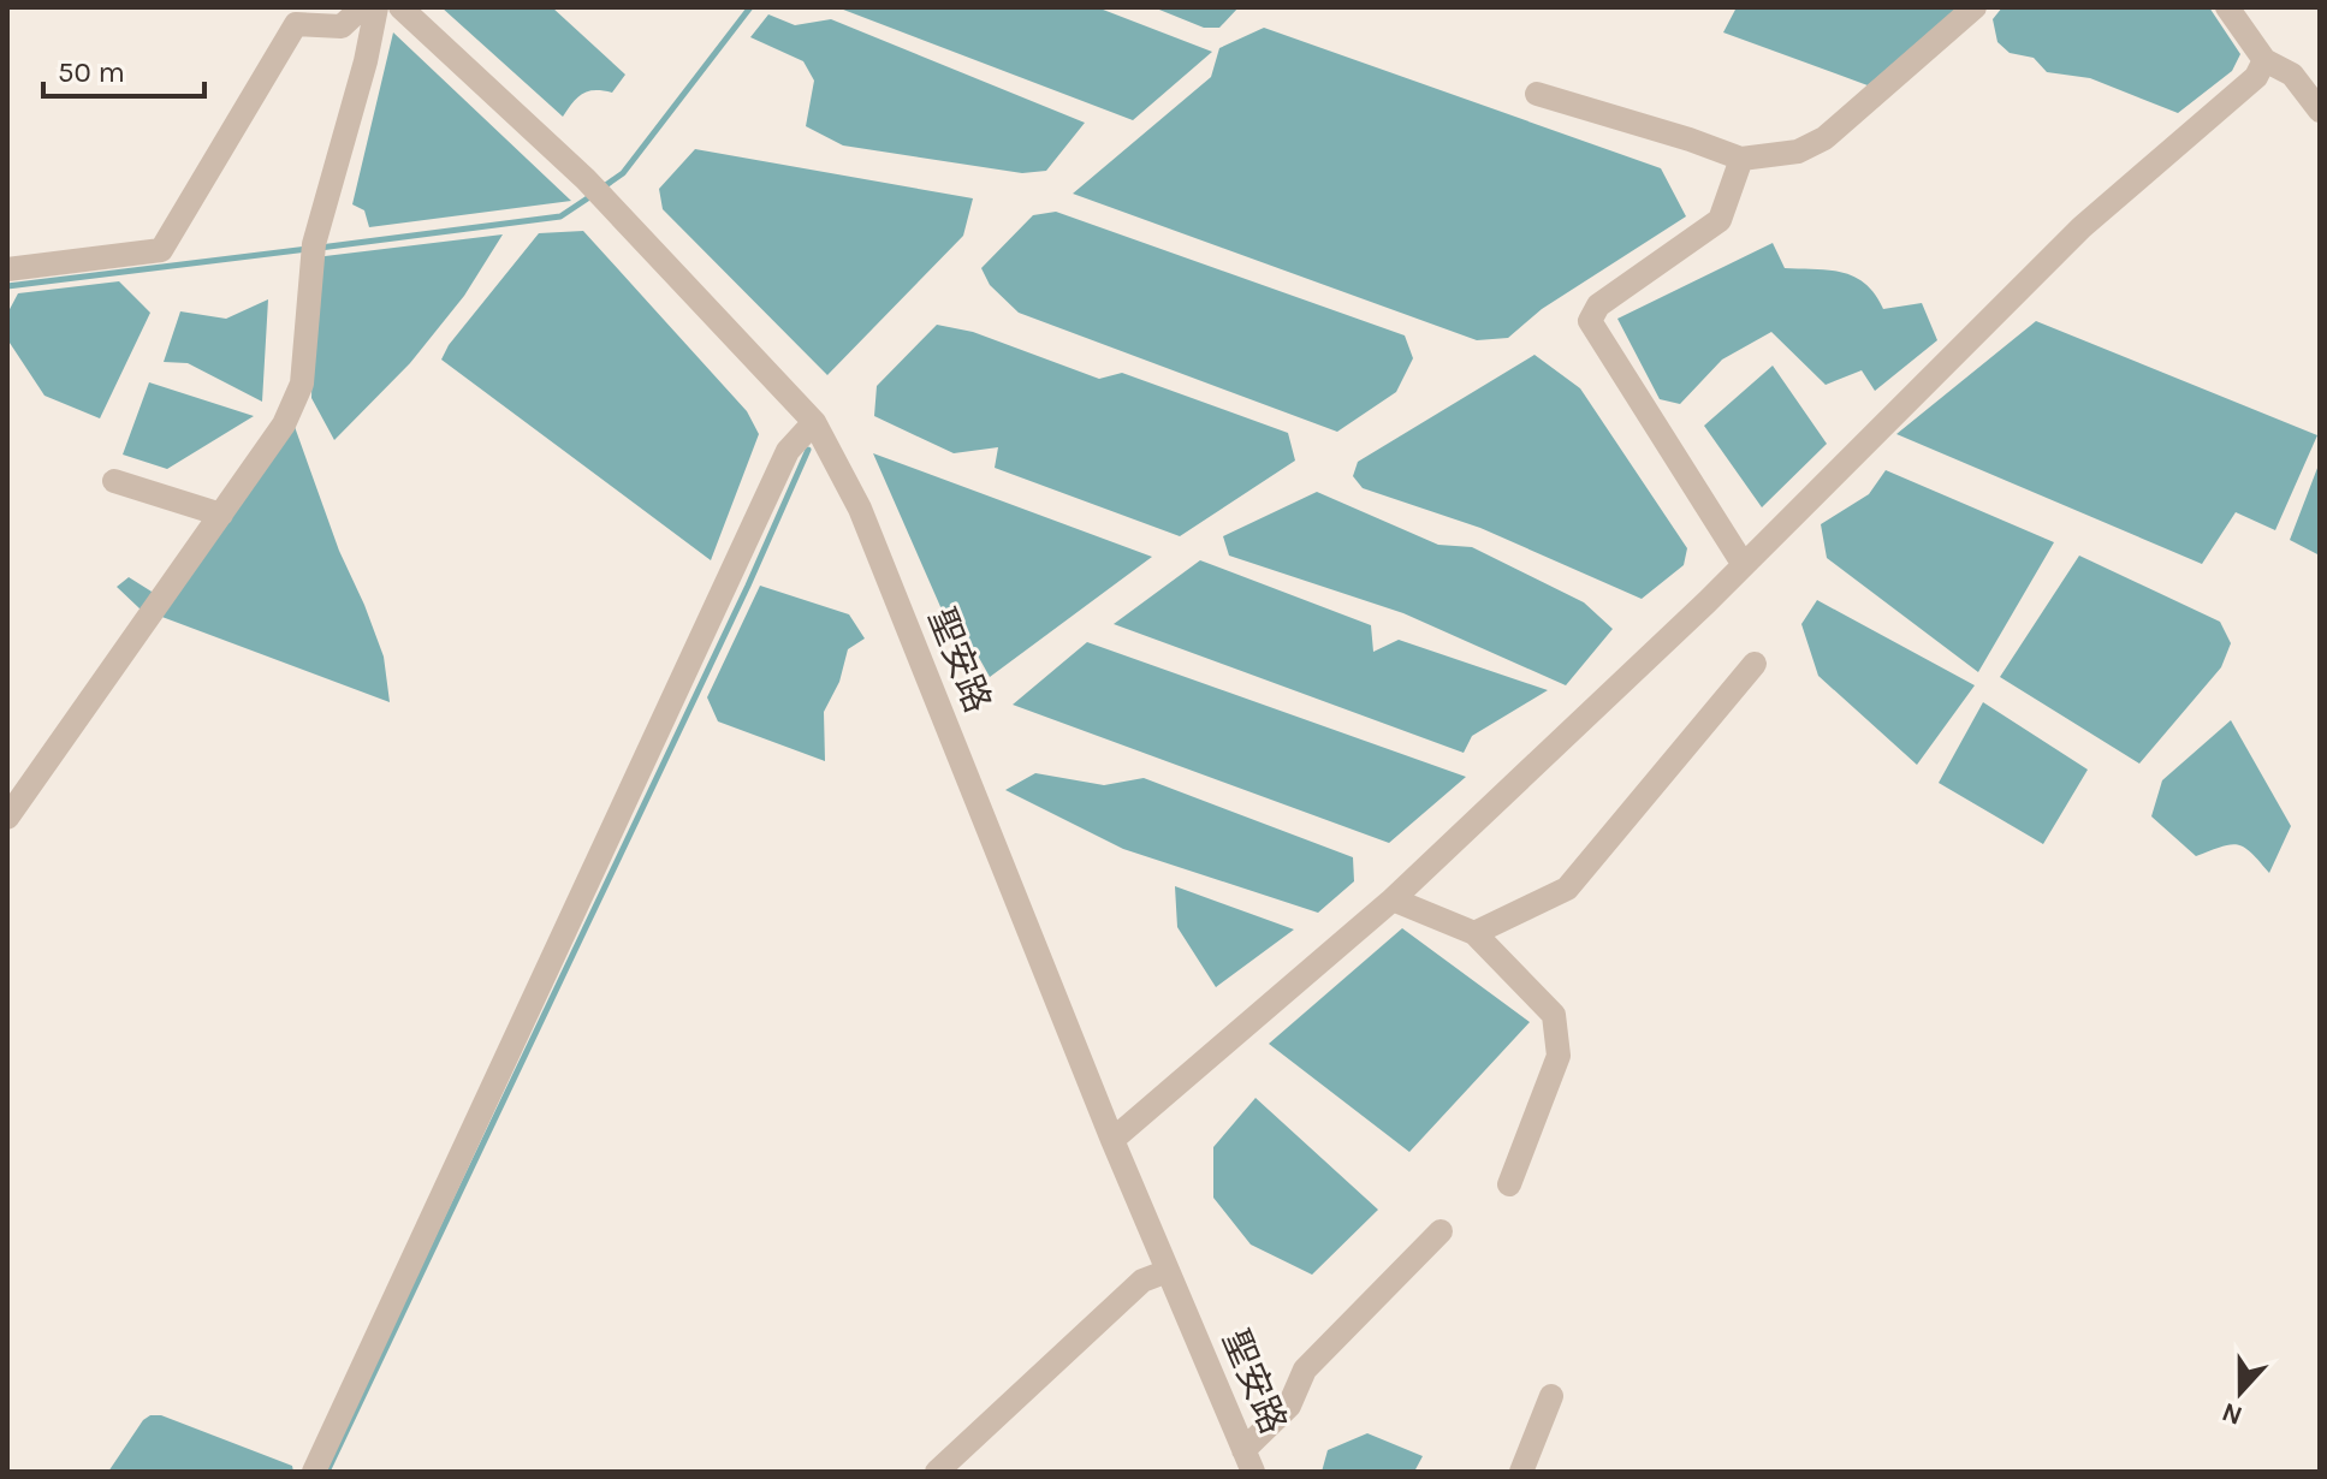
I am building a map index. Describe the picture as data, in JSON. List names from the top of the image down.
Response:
{
  "streets": {
    "street": ["聖安路"]
  },
  "scale_bar": "50 m",
  "north": "bottom"
}
